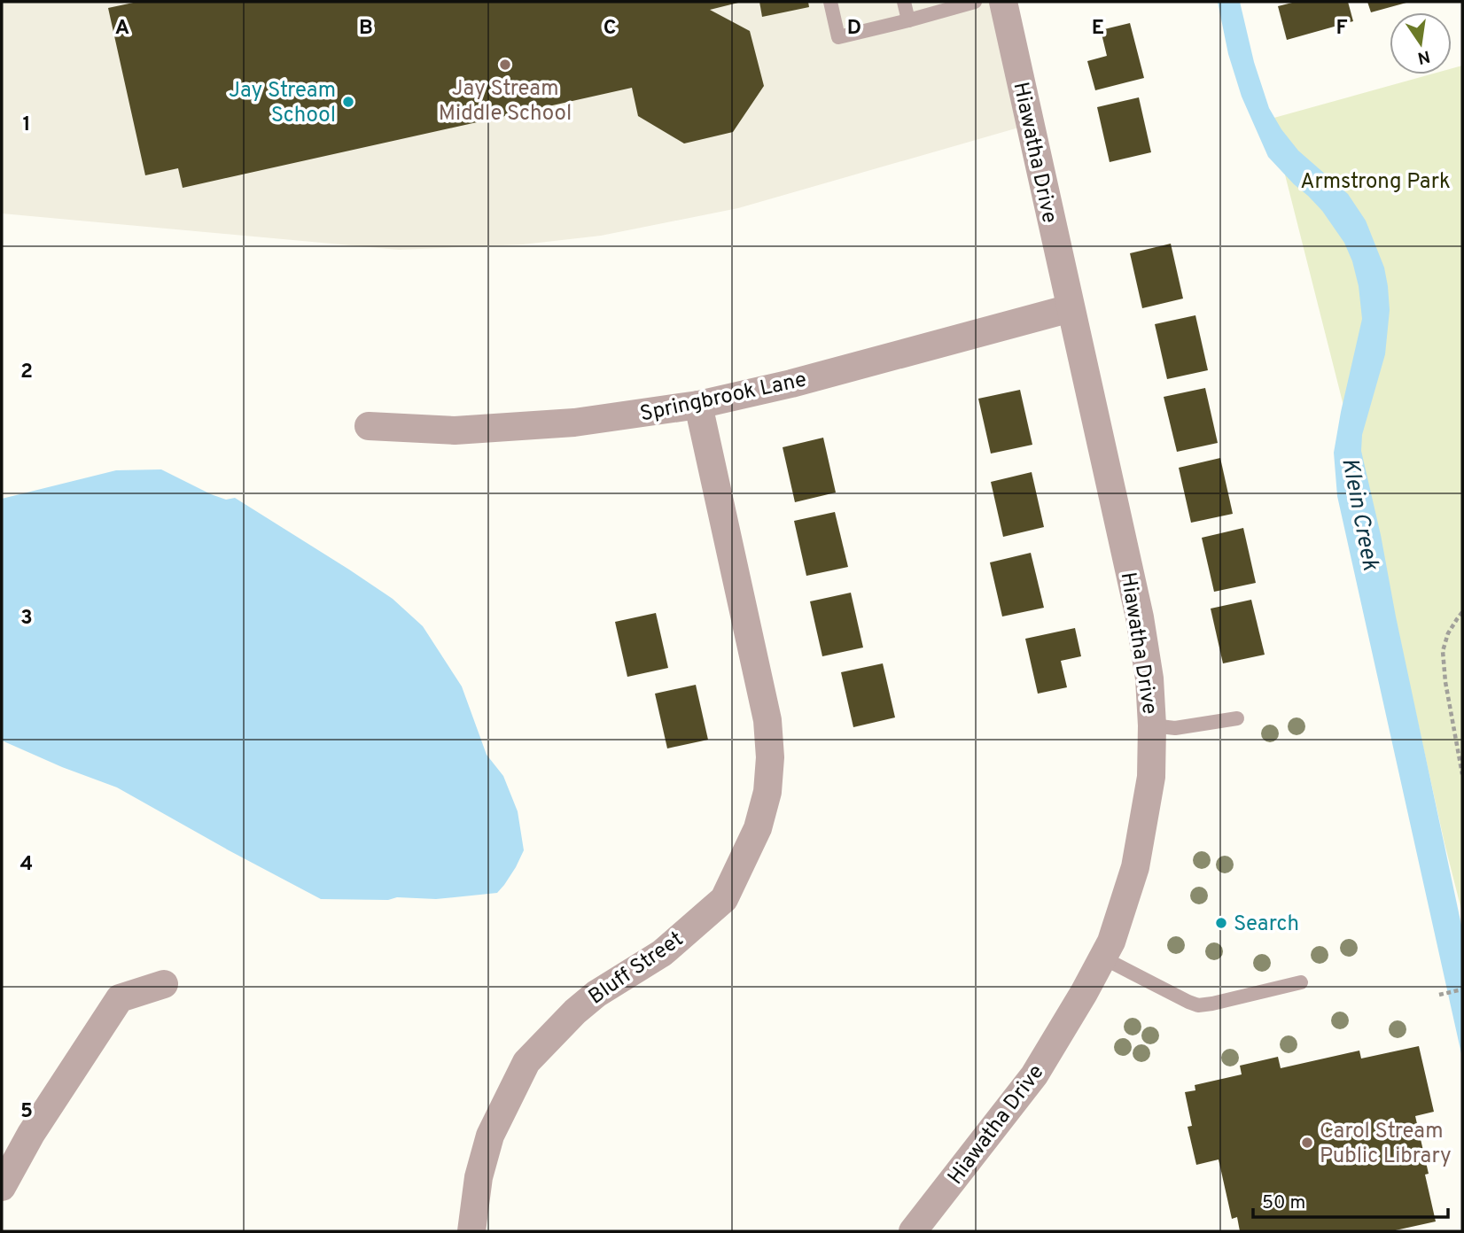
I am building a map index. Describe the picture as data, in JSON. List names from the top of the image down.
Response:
{
  "streets": {
    "street": ["Hiawatha Drive", "Springbrook Lane", "Bluff Street"]
  },
  "crossings": [
    ["Hiawatha Drive", "Springbrook Lane"],
    ["Springbrook Lane", "Bluff Street"]
  ],
  "water": ["Klein Creek"],
  "parks": ["Armstrong Park"],
  "places": [
    "Jay Stream Middle School",
    "Jay Stream School",
    "Search",
    "Carol Stream Public Library"
  ],
  "scale_bar": "50 m",
  "north": "bottom",
  "grid": {
    "columns": [
      "A",
      "B",
      "C",
      "D",
      "E",
      "F"
    ],
    "rows": [
      "1",
      "2",
      "3",
      "4",
      "5"
    ]
  }
}
